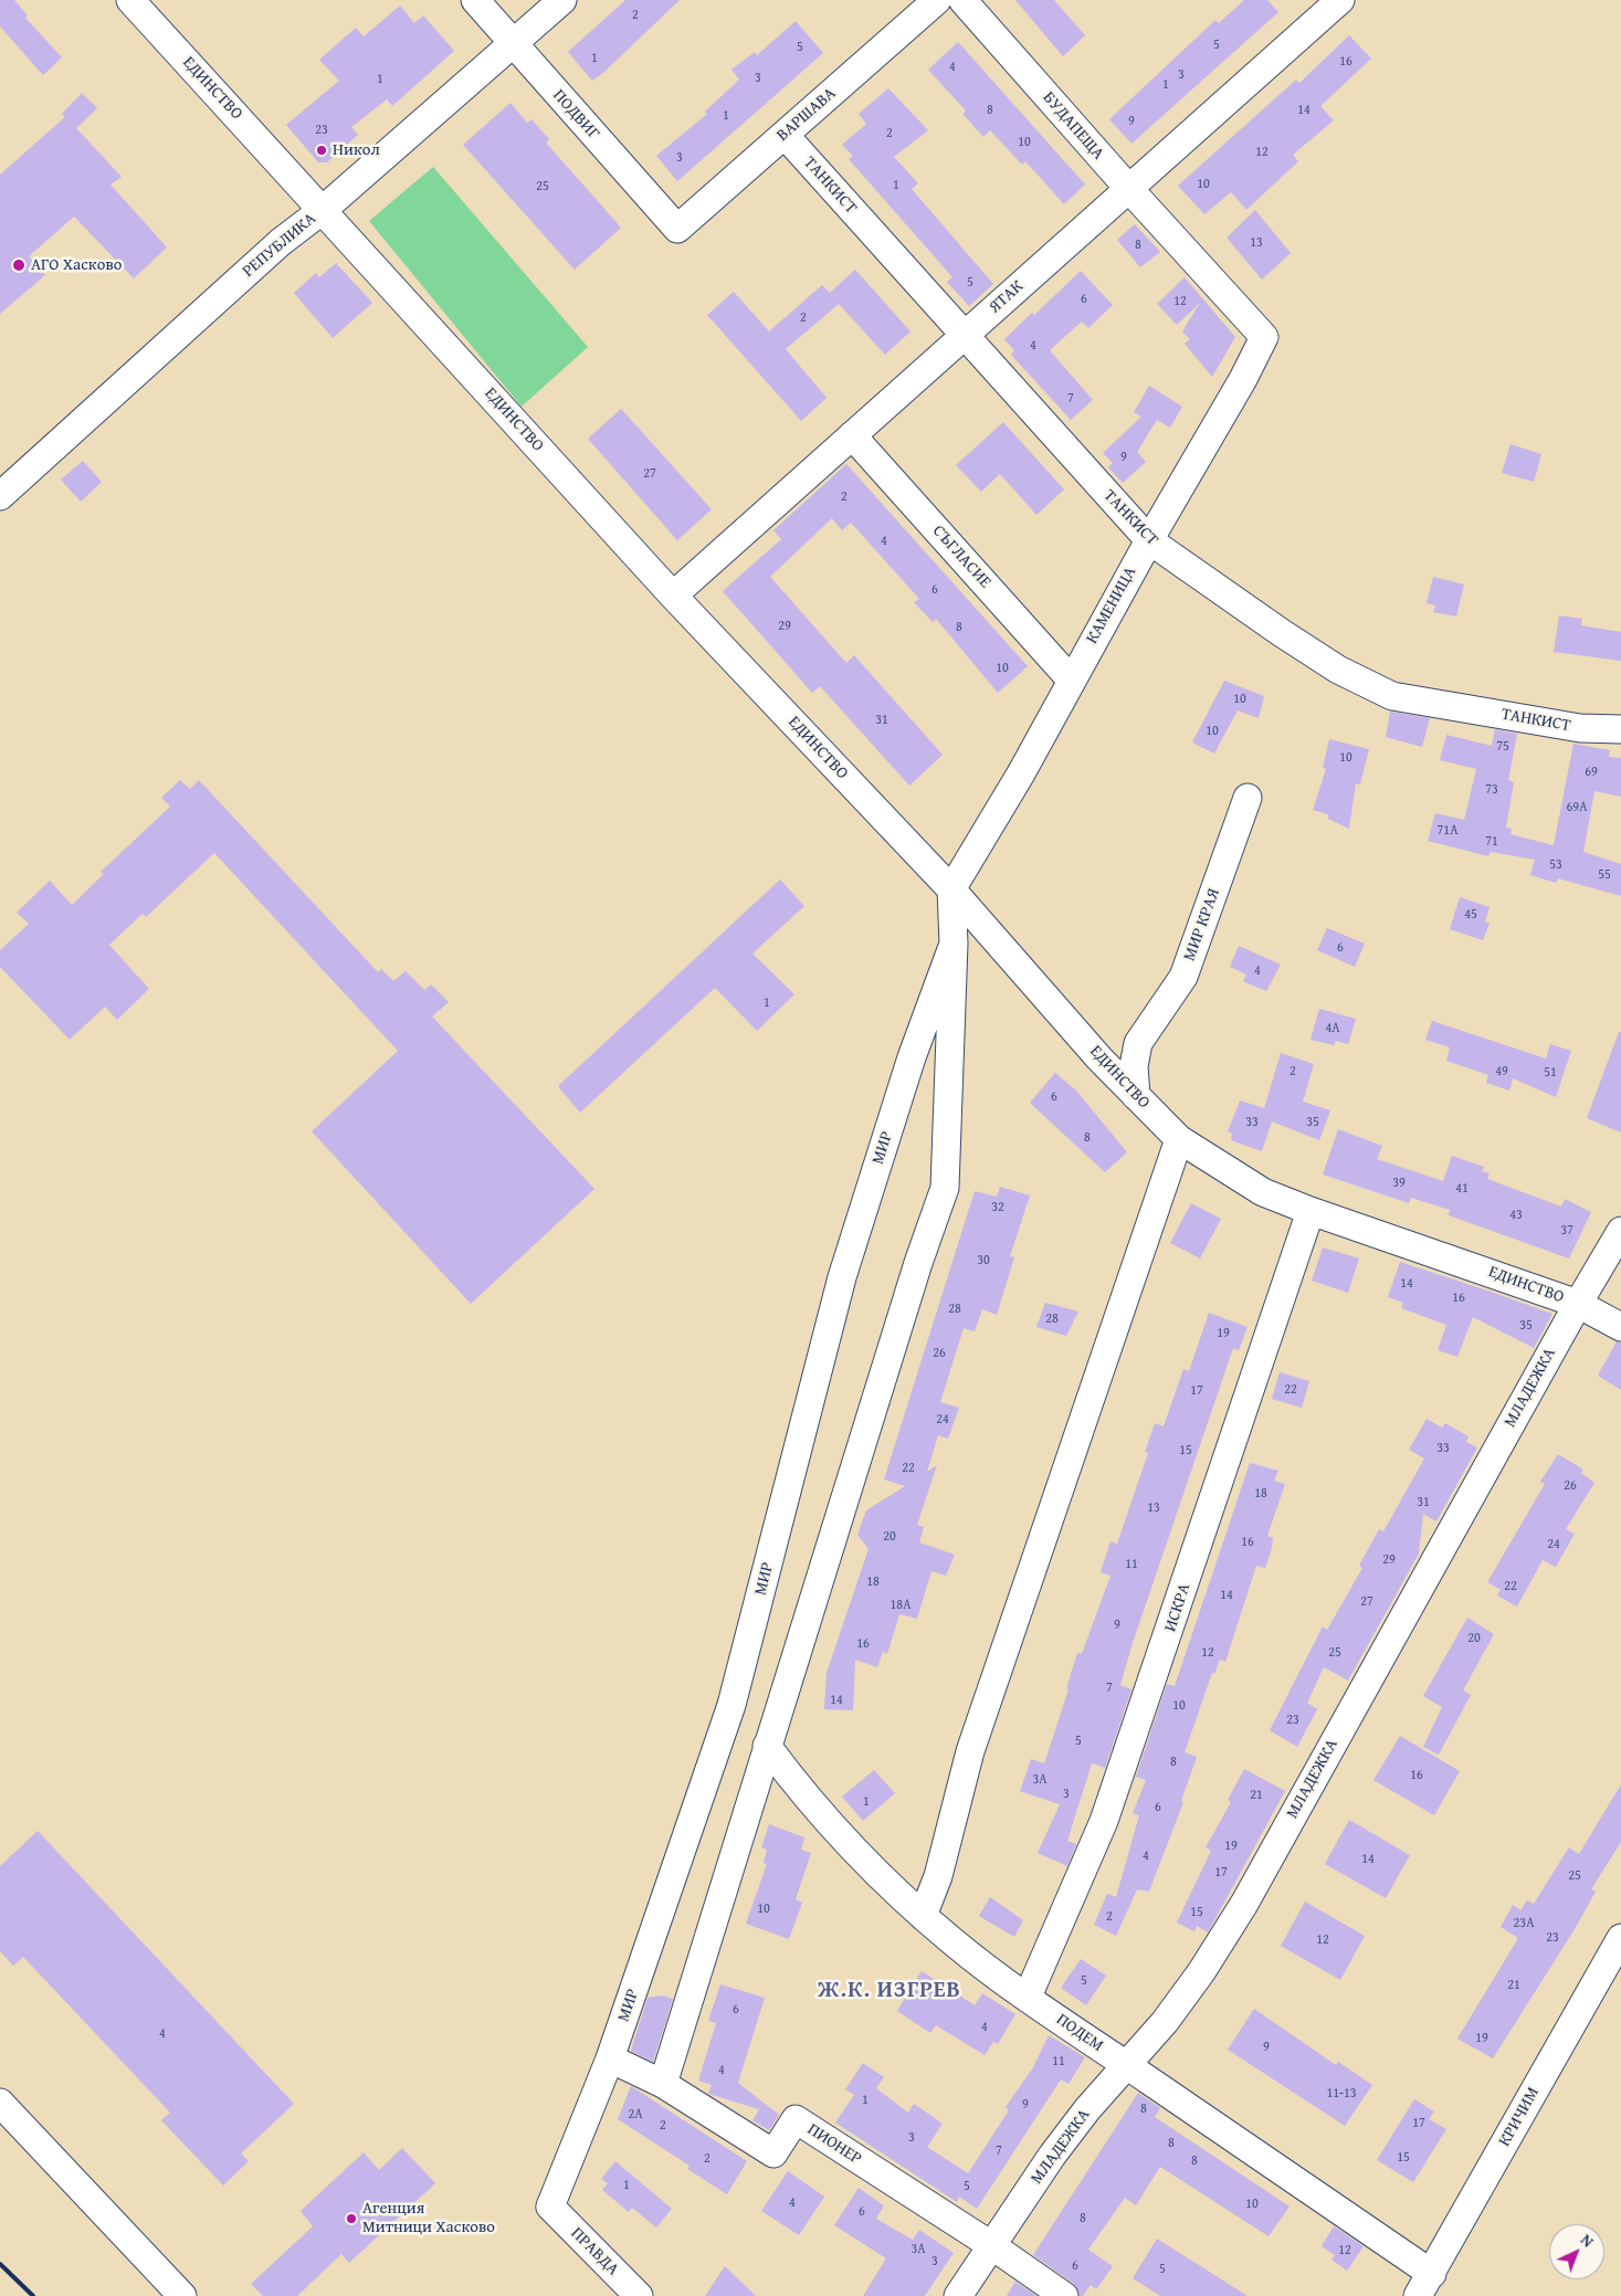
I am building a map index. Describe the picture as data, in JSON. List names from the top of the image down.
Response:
{
  "streets": {
    "street": [
      "ЕДИНСТВО",
      "ПОДВИГ",
      "ВАРШАВА",
      "БУДАПЕЩА",
      "ТАНКИСТ",
      "РЕПУБЛИКА",
      "ЯТАК",
      "СЪГЛАСИЕ",
      "КАМЕНИЦА",
      "МИР КРАЯ",
      "МИР",
      "МЛАДЕЖКА",
      "ИСКРА",
      "ПОДЕМ",
      "КРИЧИМ",
      "ПИОНЕР",
      "ПРАВДА"
    ]
  },
  "crossings": [
    ["ЕДИНСТВО", "РЕПУБЛИКА"],
    ["ЕДИНСТВО", "ЯТАК"],
    ["ЕДИНСТВО", "КАМЕНИЦА"],
    ["ЕДИНСТВО", "МИР КРАЯ"],
    ["ЕДИНСТВО", "МИР"],
    ["ЕДИНСТВО", "МЛАДЕЖКА"],
    ["ЕДИНСТВО", "ИСКРА"],
    ["ПОДВИГ", "ВАРШАВА"],
    ["ПОДВИГ", "РЕПУБЛИКА"],
    ["ВАРШАВА", "ТАНКИСТ"],
    ["БУДАПЕЩА", "ЯТАК"],
    ["БУДАПЕЩА", "КАМЕНИЦА"],
    ["ТАНКИСТ", "ЯТАК"],
    ["ТАНКИСТ", "КАМЕНИЦА"],
    ["ЯТАК", "СЪГЛАСИЕ"],
    ["СЪГЛАСИЕ", "КАМЕНИЦА"],
    ["КАМЕНИЦА", "МИР"],
    ["МИР", "ПОДЕМ"],
    ["МИР", "ПИОНЕР"],
    ["МИР", "ПРАВДА"],
    ["МЛАДЕЖКА", "ПОДЕМ"],
    ["МЛАДЕЖКА", "ПИОНЕР"],
    ["ИСКРА", "ПОДЕМ"],
    ["ПОДЕМ", "КРИЧИМ"]
  ],
  "districts": ["Ж.К. ИЗГРЕВ"],
  "places": ["Никол", "АГО Хасково", "Агенция Митници Хасково"],
  "house_numbers": [
    "2",
    "5",
    "5",
    "1",
    "16",
    "4",
    "3",
    "3",
    "1",
    "1",
    "8",
    "14",
    "1",
    "9",
    "23",
    "2",
    "10",
    "12",
    "3",
    "10",
    "1",
    "25",
    "13",
    "8",
    "5",
    "6",
    "12",
    "2",
    "4",
    "7",
    "9",
    "27",
    "2",
    "4",
    "6",
    "29",
    "8",
    "10",
    "10",
    "31",
    "10",
    "75",
    "10",
    "69",
    "73",
    "69А",
    "71А",
    "71",
    "53",
    "55",
    "45",
    "6",
    "4",
    "1",
    "4А",
    "2",
    "49",
    "51",
    "6",
    "33",
    "35",
    "8",
    "39",
    "41",
    "32",
    "43",
    "37",
    "30",
    "14",
    "16",
    "28",
    "28",
    "35",
    "19",
    "26",
    "22",
    "17",
    "24",
    "33",
    "15",
    "22",
    "26",
    "18",
    "31",
    "13",
    "20",
    "16",
    "24",
    "29",
    "11",
    "18",
    "22",
    "14",
    "27",
    "18А",
    "9",
    "20",
    "16",
    "12",
    "25",
    "7",
    "14",
    "10",
    "23",
    "5",
    "8",
    "16",
    "3А",
    "3",
    "21",
    "1",
    "6",
    "19",
    "4",
    "14",
    "17",
    "25",
    "10",
    "15",
    "2",
    "23А",
    "23",
    "12",
    "5",
    "21",
    "6",
    "4",
    "4",
    "19",
    "9",
    "11",
    "4",
    "11-13",
    "1",
    "9",
    "8",
    "2А",
    "17",
    "2",
    "3",
    "8",
    "7",
    "15",
    "2",
    "8",
    "1",
    "5",
    "4",
    "10",
    "6",
    "8",
    "3А",
    "12",
    "3",
    "6",
    "5"
  ],
  "north": "top right"
}
